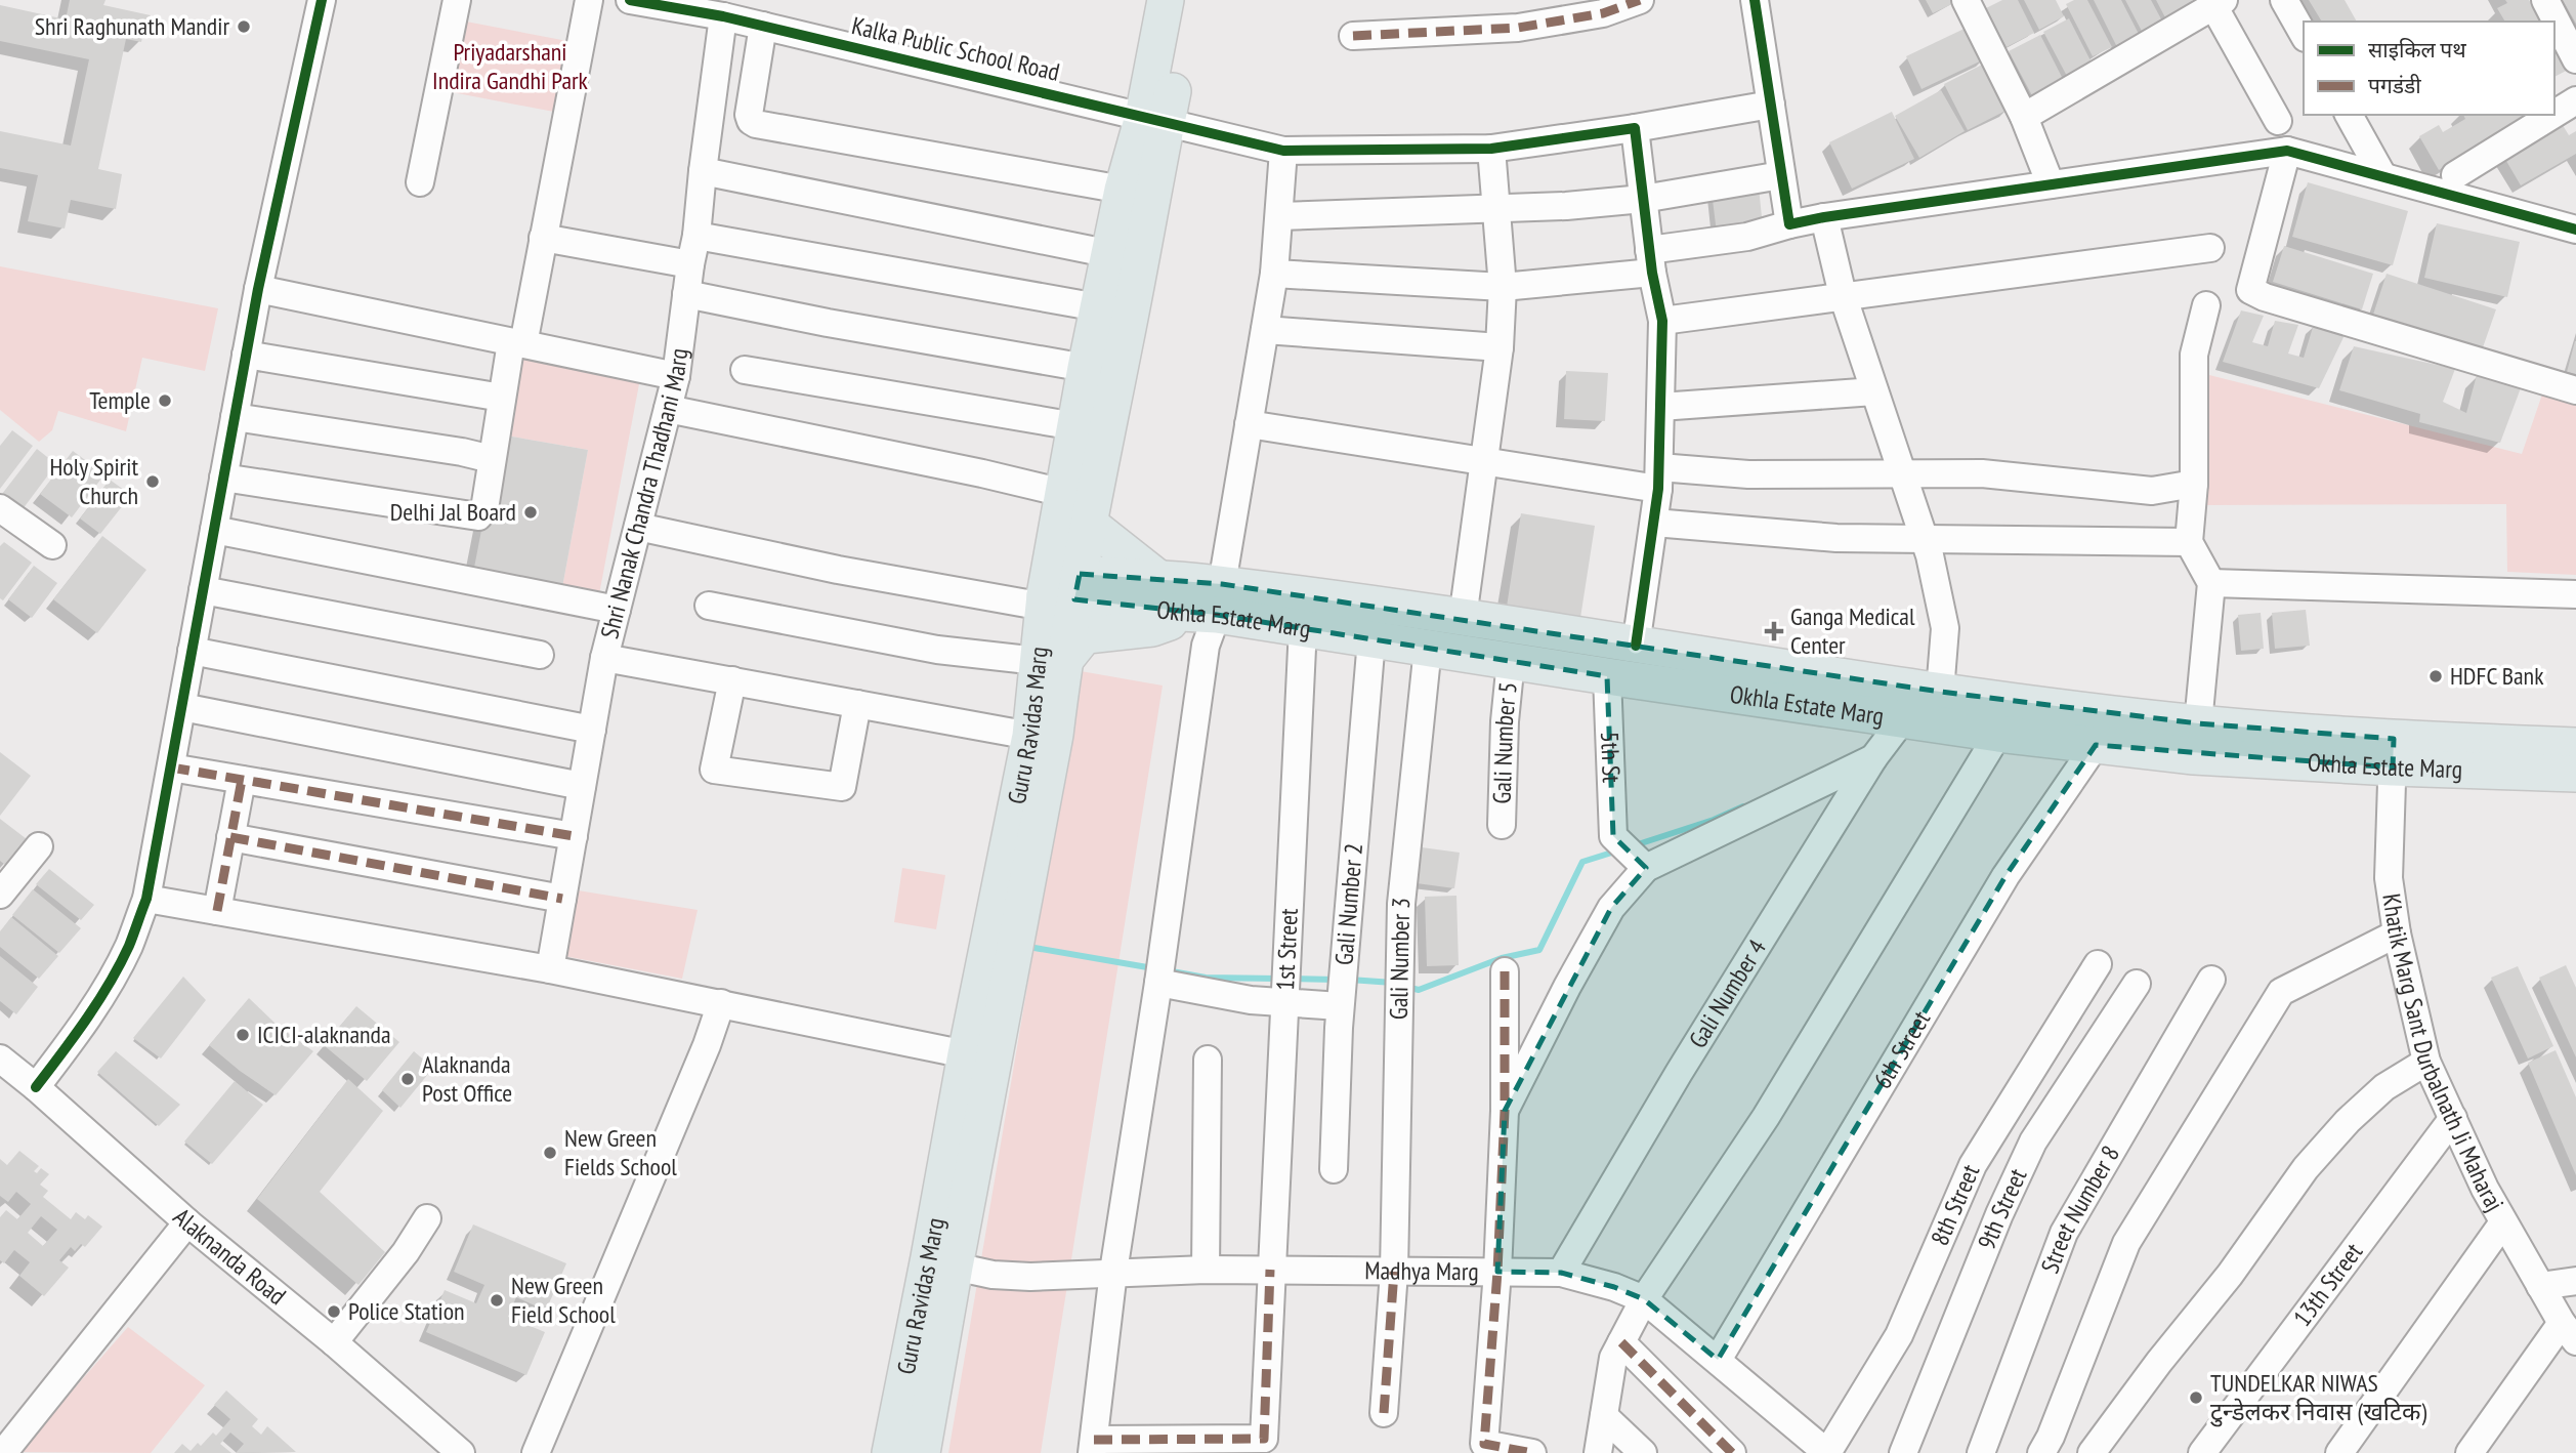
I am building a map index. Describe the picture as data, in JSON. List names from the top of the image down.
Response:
{
  "streets": {
    "main road": ["Okhla Estate Marg", "Guru Ravidas Marg"],
    "street": [
      "Kalka Public School Road",
      "Shri Nanak Chandra Thadhani Marg",
      "Gali Number 5",
      "5th St",
      "Gali Number 2",
      "1st Street",
      "Gali Number 3",
      "Gali Number 4",
      "6th Street",
      "Khatik Marg Sant Durbalnath Ji Maharaj",
      "8th Street",
      "9th Street",
      "Street Number 8",
      "Alaknanda Road",
      "Madhya Marg",
      "13th Street"
    ]
  },
  "crossings": [
    ["Kalka Public School Road", "Shri Nanak Chandra Thadhani Marg"],
    ["Kalka Public School Road", "Guru Ravidas Marg"],
    ["Okhla Estate Marg", "Guru Ravidas Marg"],
    ["Okhla Estate Marg", "Gali Number 5"],
    ["Okhla Estate Marg", "5th St"],
    ["Okhla Estate Marg", "Gali Number 2"],
    ["Okhla Estate Marg", "1st Street"],
    ["Okhla Estate Marg", "Gali Number 3"],
    ["Okhla Estate Marg", "Gali Number 4"],
    ["Okhla Estate Marg", "6th Street"],
    ["Okhla Estate Marg", "Khatik Marg Sant Durbalnath Ji Maharaj"],
    ["Guru Ravidas Marg", "Madhya Marg"],
    ["1st Street", "Madhya Marg"],
    ["Gali Number 3", "Madhya Marg"],
    ["Gali Number 4", "Madhya Marg"],
    ["6th Street", "Madhya Marg"],
    ["Khatik Marg Sant Durbalnath Ji Maharaj", "13th Street"],
    ["8th Street", "Madhya Marg"]
  ],
  "parks": ["Priyadarshani Indira Gandhi Park"],
  "places": {
    "other": [
      "Shri Raghunath Mandir",
      "Temple",
      "Holy Spirit Church",
      "Delhi Jal Board",
      "HDFC Bank",
      "ICICI-alaknanda",
      "Alaknanda Post Office",
      "New Green Fields School",
      "New Green Field School",
      "Police Station",
      "TUNDELKAR NIWAS टुन्डेलकर निवास (खटिक)"
    ],
    "health": ["Ganga Medical Center"]
  },
  "legend": ["साइकिल पथ", "पगडंडी"]
}
